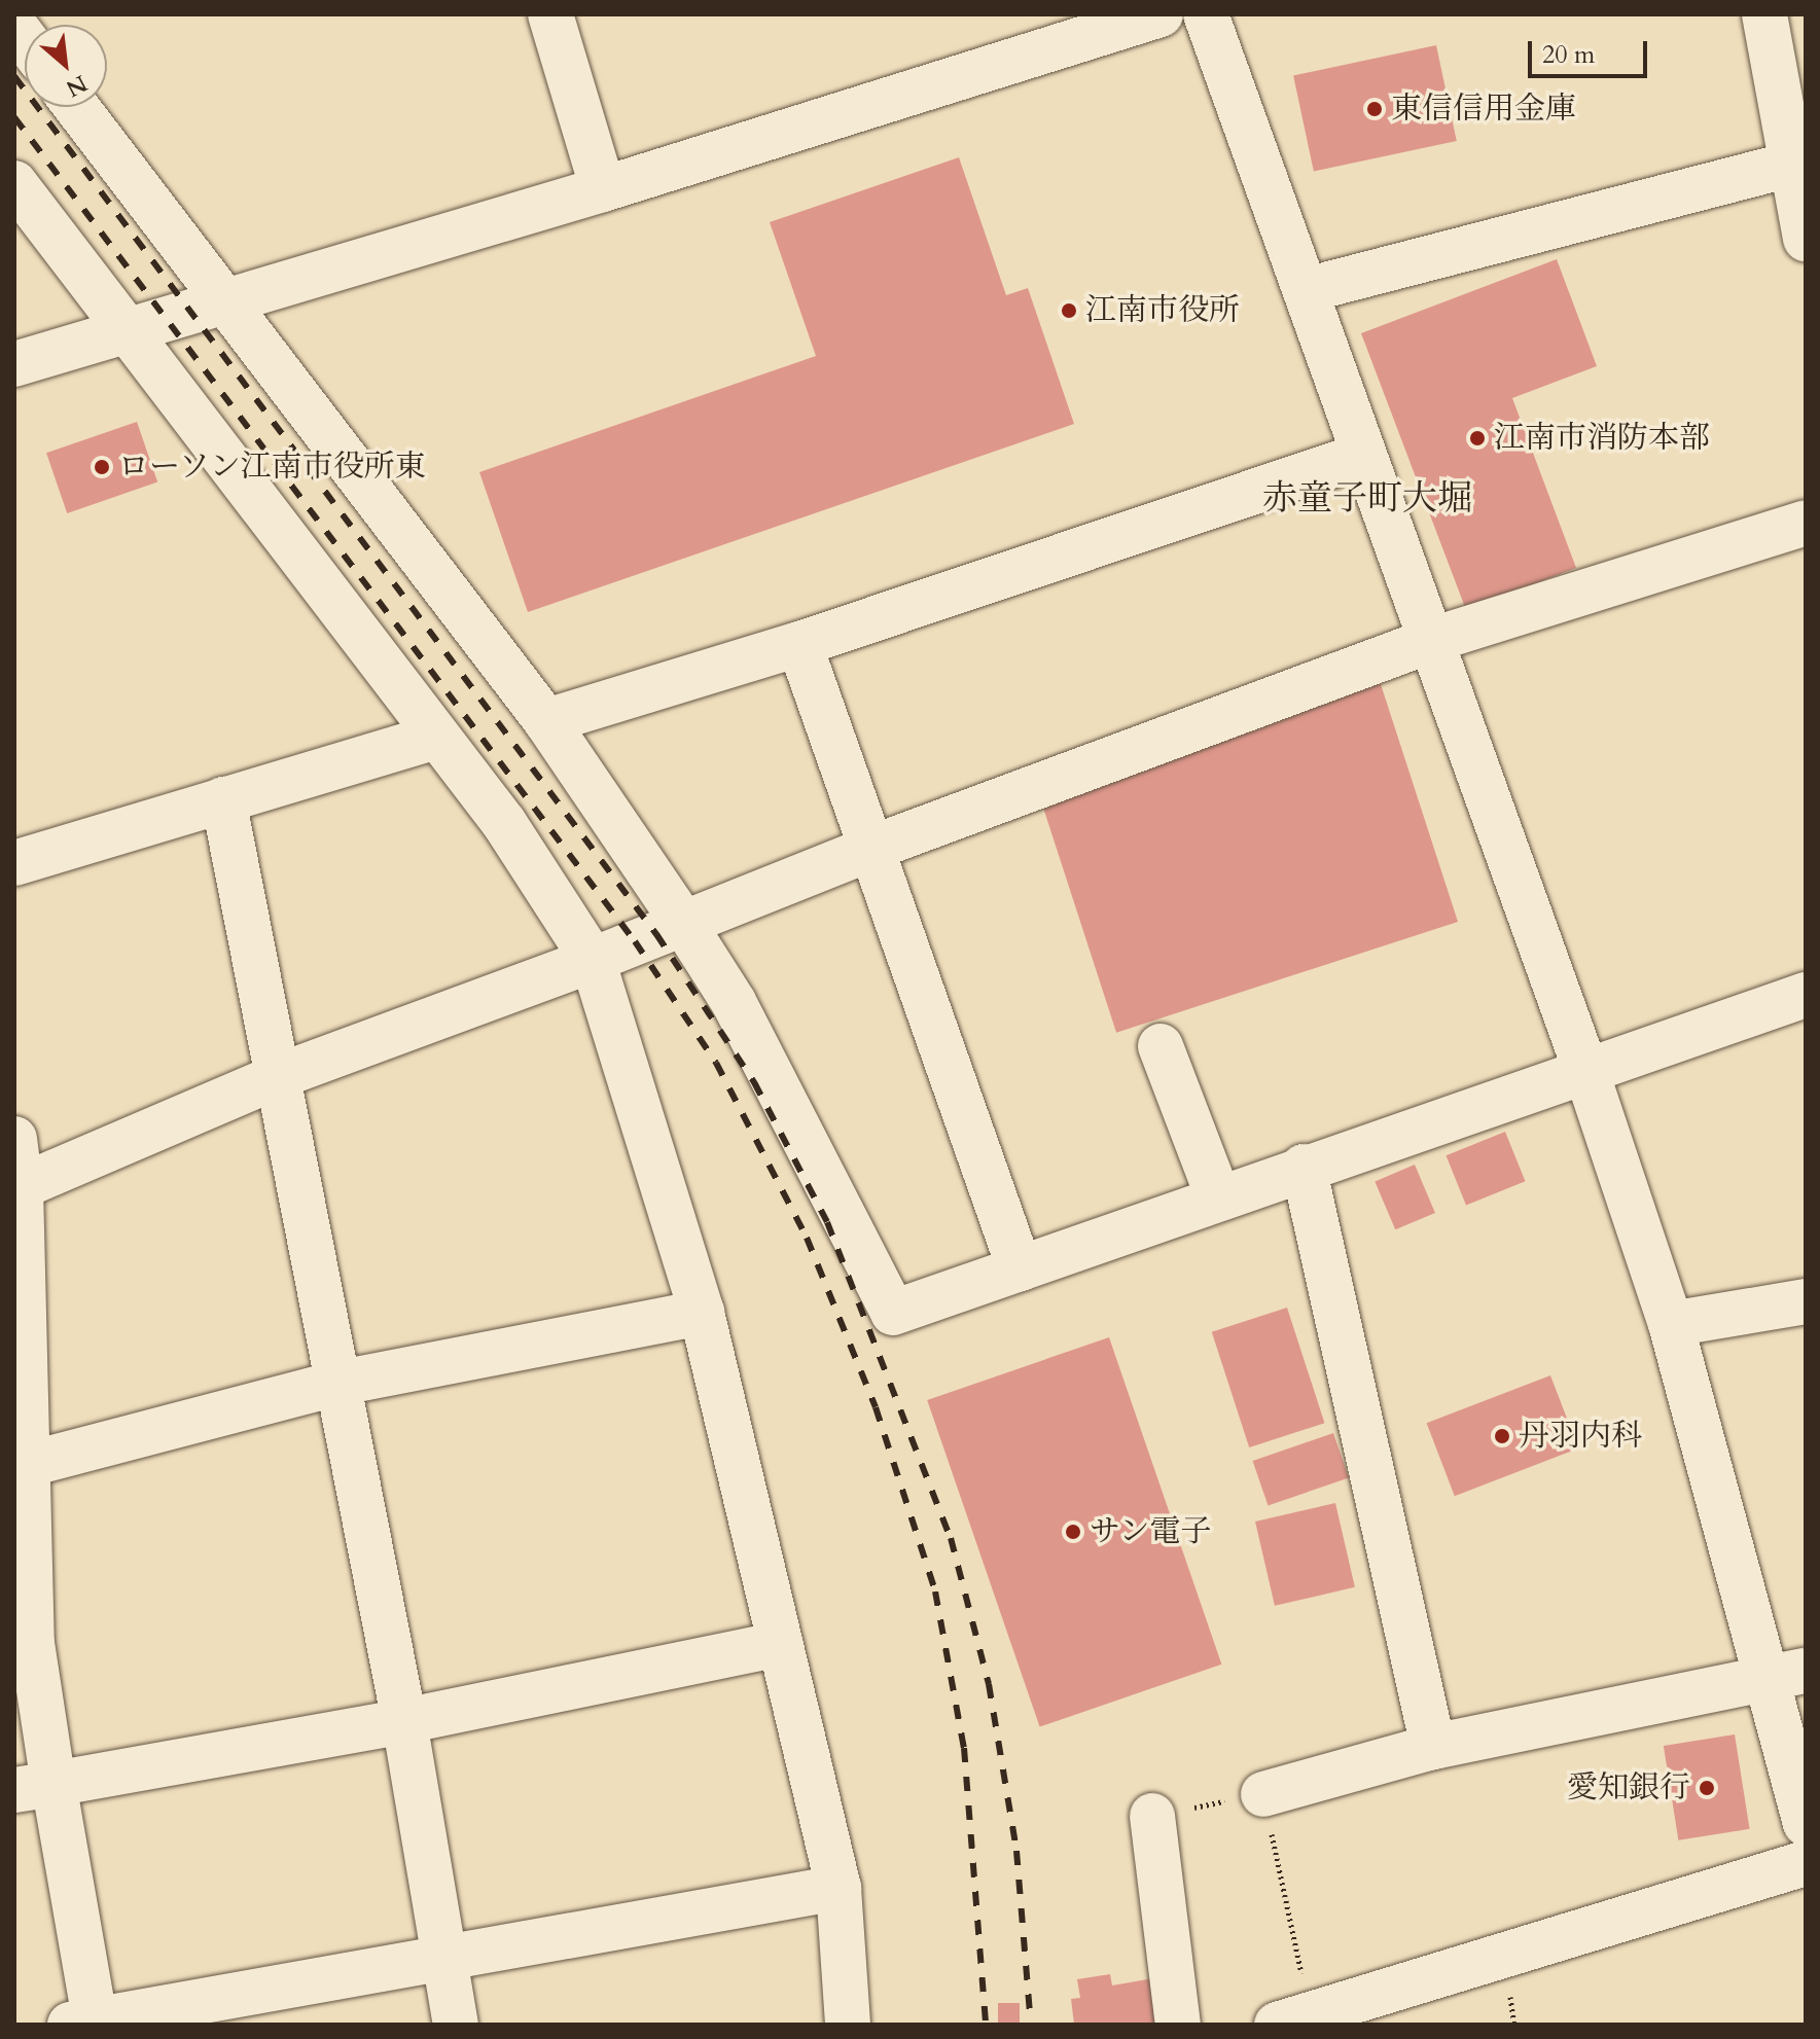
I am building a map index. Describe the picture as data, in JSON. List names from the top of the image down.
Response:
{
  "districts": ["赤童子町大堀"],
  "places": [
    "東信信用金庫",
    "江南市役所",
    "江南市消防本部",
    "ローソン江南市役所東",
    "丹羽内科",
    "サン電子",
    "愛知銀行"
  ],
  "scale_bar": "20 m",
  "north": "bottom right"
}
